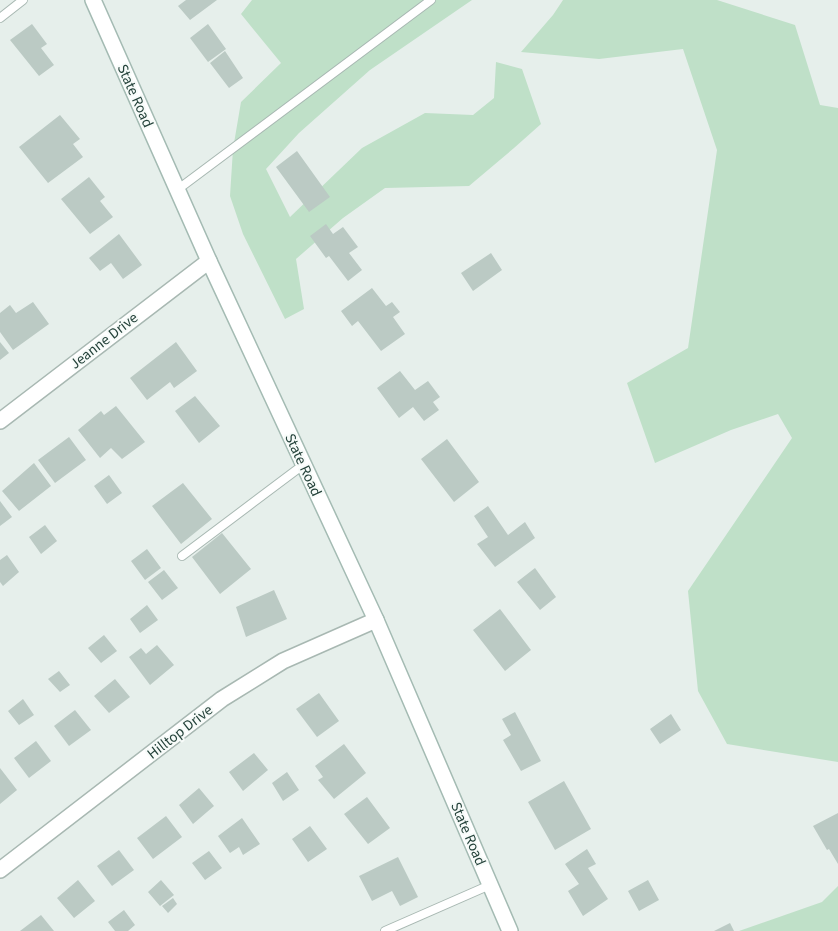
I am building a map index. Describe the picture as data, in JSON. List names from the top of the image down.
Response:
{
  "streets": {
    "main road": ["State Road", "Jeanne Drive", "Hilltop Drive"]
  },
  "crossings": [
    ["State Road", "Jeanne Drive"],
    ["State Road", "Hilltop Drive"]
  ]
}
